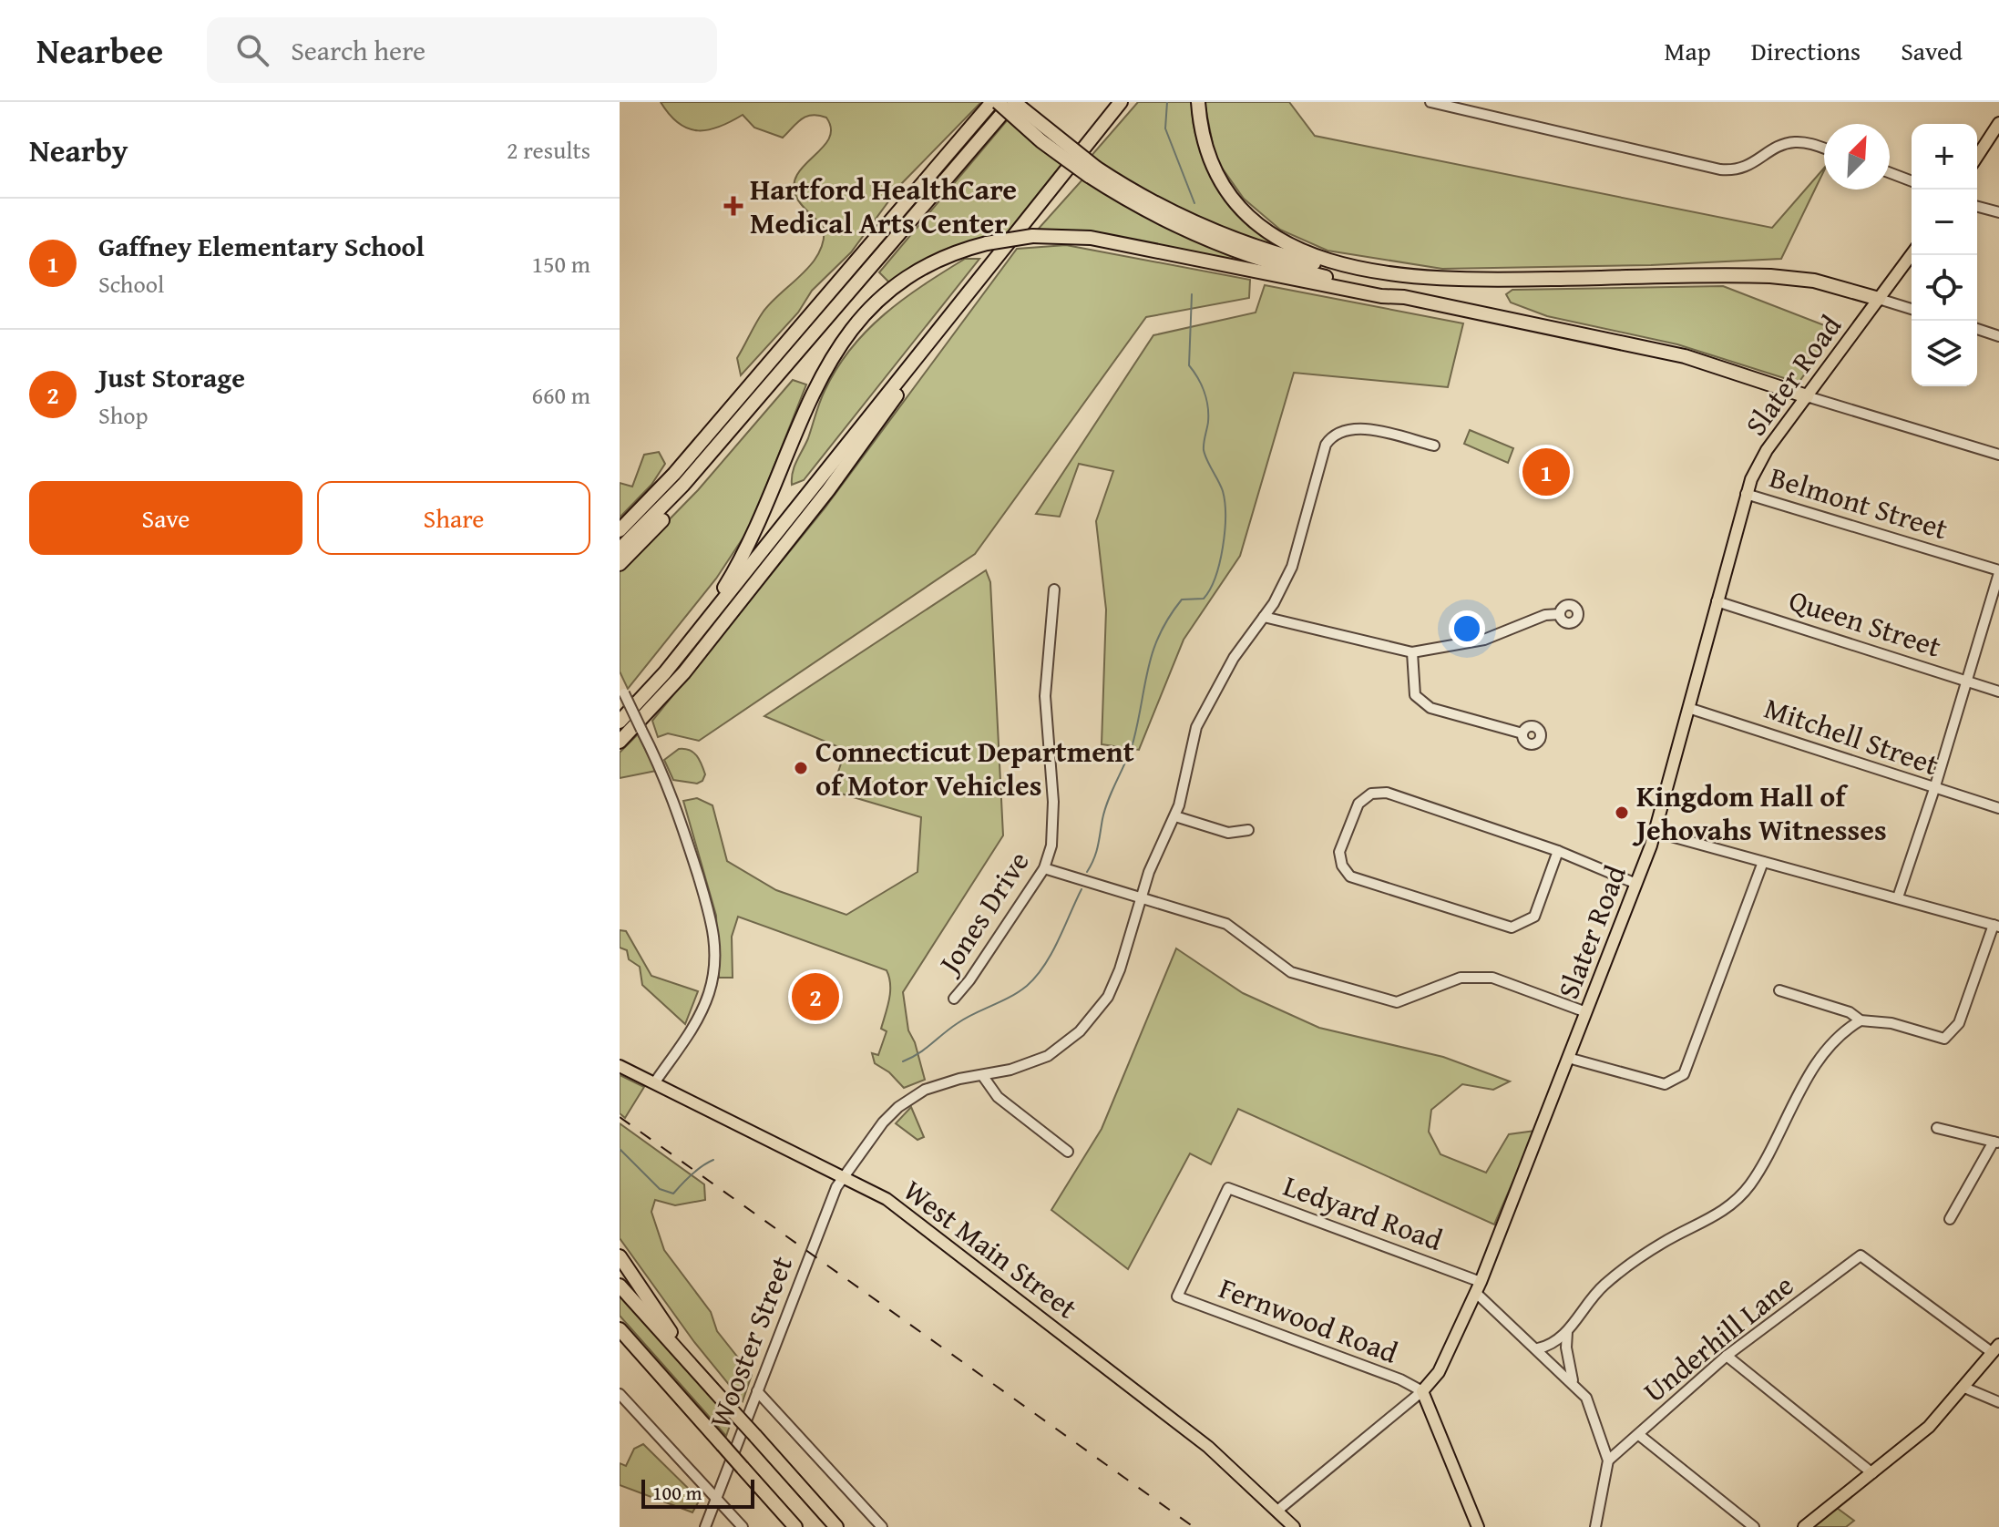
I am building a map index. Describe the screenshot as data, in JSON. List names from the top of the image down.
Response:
{
  "streets": {
    "main road": ["Slater Road", "West Main Street"],
    "street": [
      "Belmont Street",
      "Queen Street",
      "Mitchell Street",
      "Jones Drive",
      "Ledyard Road",
      "Fernwood Road",
      "Underhill Lane",
      "Wooster Street"
    ]
  },
  "crossings": [
    ["Slater Road", "Belmont Street"],
    ["Slater Road", "Queen Street"],
    ["Slater Road", "Mitchell Street"],
    ["Slater Road", "Ledyard Road"],
    ["Slater Road", "West Main Street"],
    ["Slater Road", "Fernwood Road"],
    ["Ledyard Road", "Fernwood Road"],
    ["West Main Street", "Wooster Street"]
  ],
  "places": {
    "health": ["Hartford HealthCare Medical Arts Center"],
    "other": ["Connecticut Department of Motor Vehicles", "Kingdom Hall of Jehovahs Witnesses"]
  },
  "scale_bar": "100 m",
  "north": "top right",
  "page": {
    "header": "Nearbee",
    "search": "Search here",
    "nav": ["Map", "Directions", "Saved"],
    "heading": ["Nearby", "2 results"],
    "map_buttons": ["+", "−"],
    "list": [
      {
        "mark": "1",
        "name": "Gaffney Elementary School",
        "note": "School",
        "value": "150 m"
      },
      {
        "mark": "2",
        "name": "Just Storage",
        "note": "Shop",
        "value": "660 m"
      }
    ],
    "pins": ["1", "2"],
    "buttons": ["Save", "Share"],
    "scale": "100 m"
  }
}
